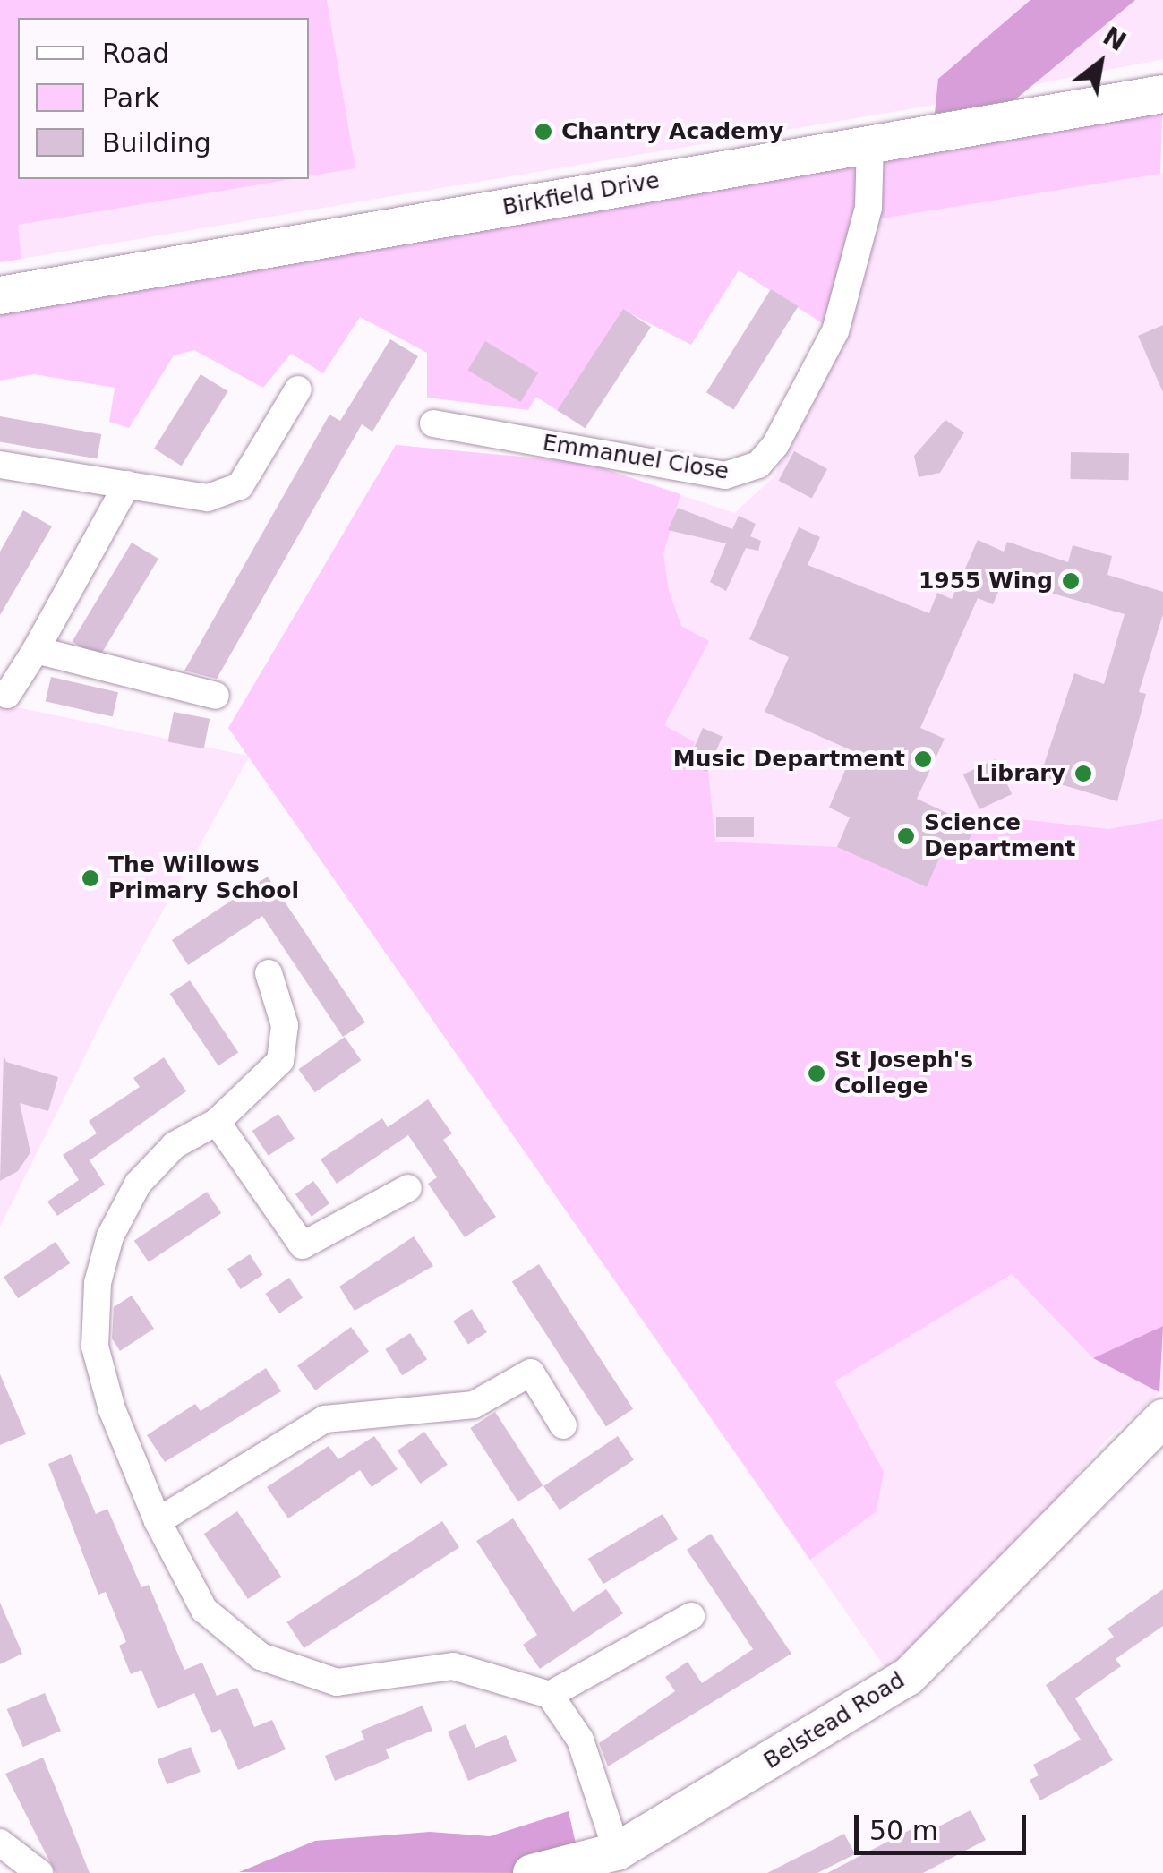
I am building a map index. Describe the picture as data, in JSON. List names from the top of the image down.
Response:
{
  "streets": {
    "street": ["Birkfield Drive", "Emmanuel Close", "Belstead Road"]
  },
  "crossings": [
    ["Birkfield Drive", "Emmanuel Close"]
  ],
  "places": [
    "Chantry Academy",
    "1955 Wing",
    "Music Department",
    "Library",
    "Science Department",
    "The Willows Primary School",
    "St Joseph's College"
  ],
  "legend": ["Road", "Park", "Building"],
  "scale_bar": "50 m",
  "north": "top right"
}
